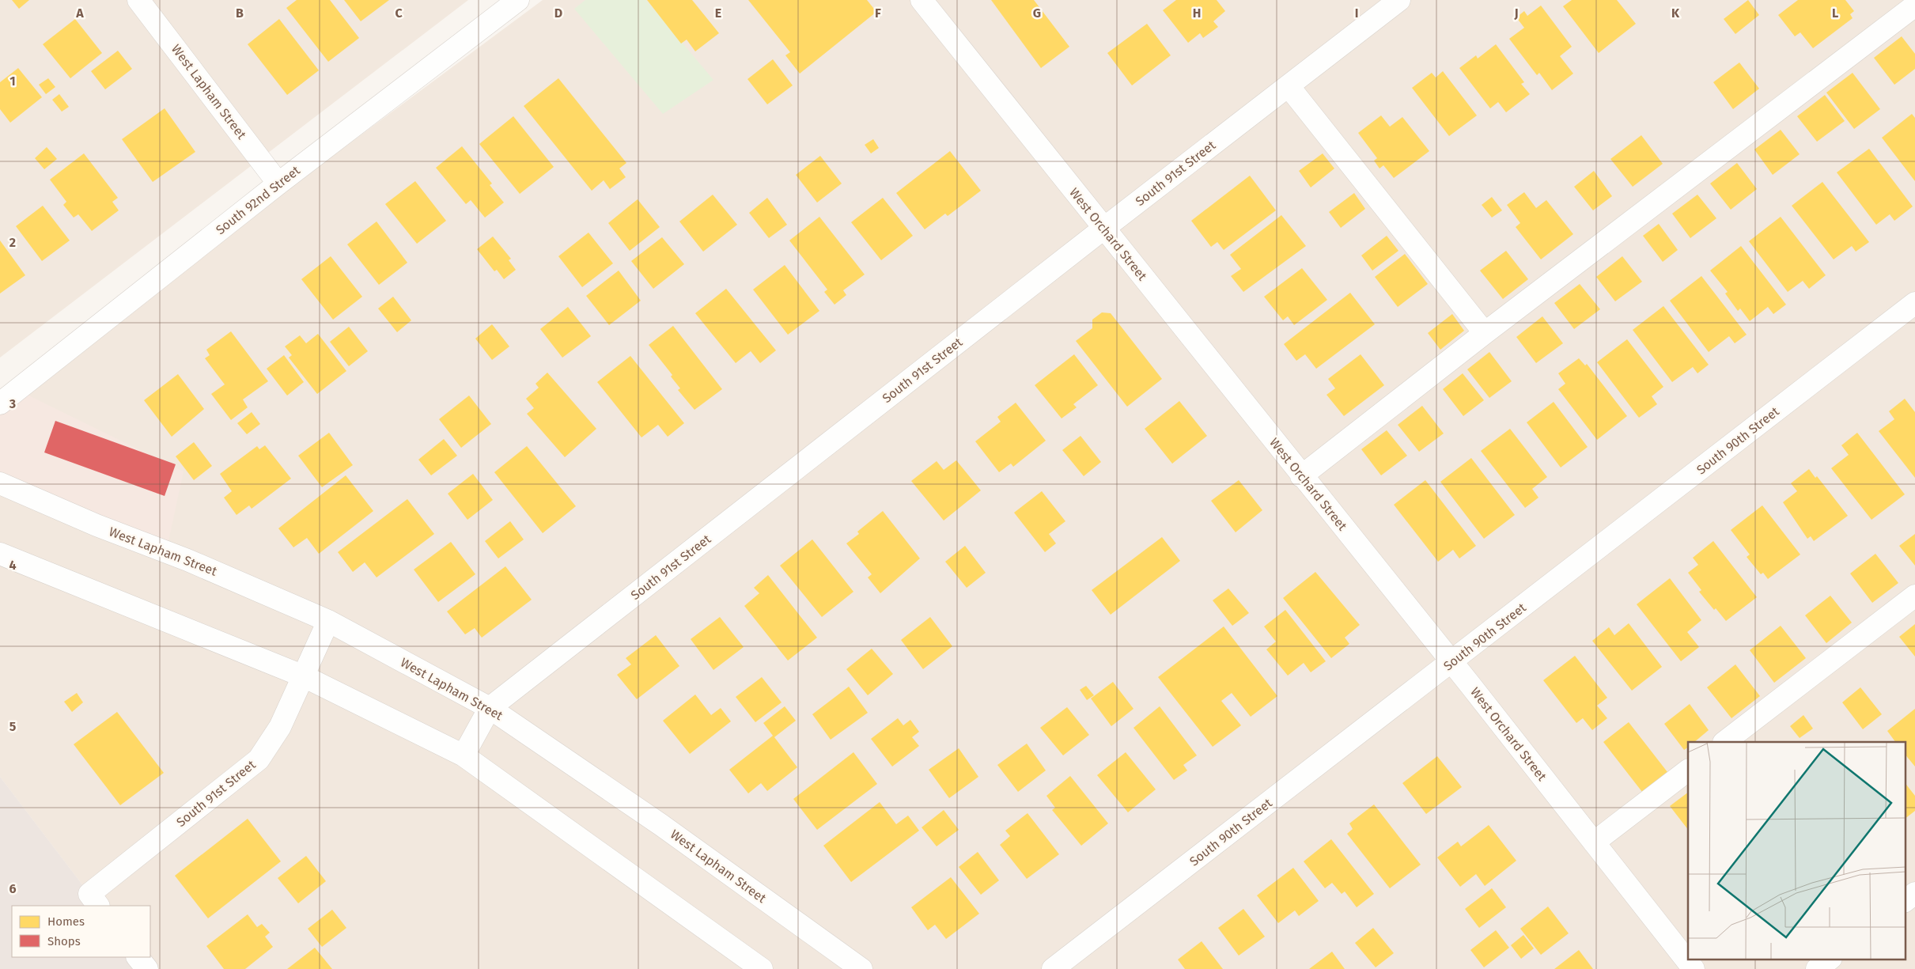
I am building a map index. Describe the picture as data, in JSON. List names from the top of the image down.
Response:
{
  "streets": {
    "street": [
      "West Lapham Street",
      "South 91st Street",
      "South 92nd Street",
      "West Orchard Street",
      "South 90th Street"
    ]
  },
  "crossings": [
    ["West Lapham Street", "South 91st Street"],
    ["West Lapham Street", "South 92nd Street"],
    ["South 91st Street", "West Orchard Street"],
    ["West Orchard Street", "South 90th Street"]
  ],
  "legend": ["Homes", "Shops"],
  "grid": {
    "columns": [
      "A",
      "B",
      "C",
      "D",
      "E",
      "F",
      "G",
      "H",
      "I",
      "J",
      "K",
      "L"
    ],
    "rows": [
      "1",
      "2",
      "3",
      "4",
      "5",
      "6"
    ]
  }
}
